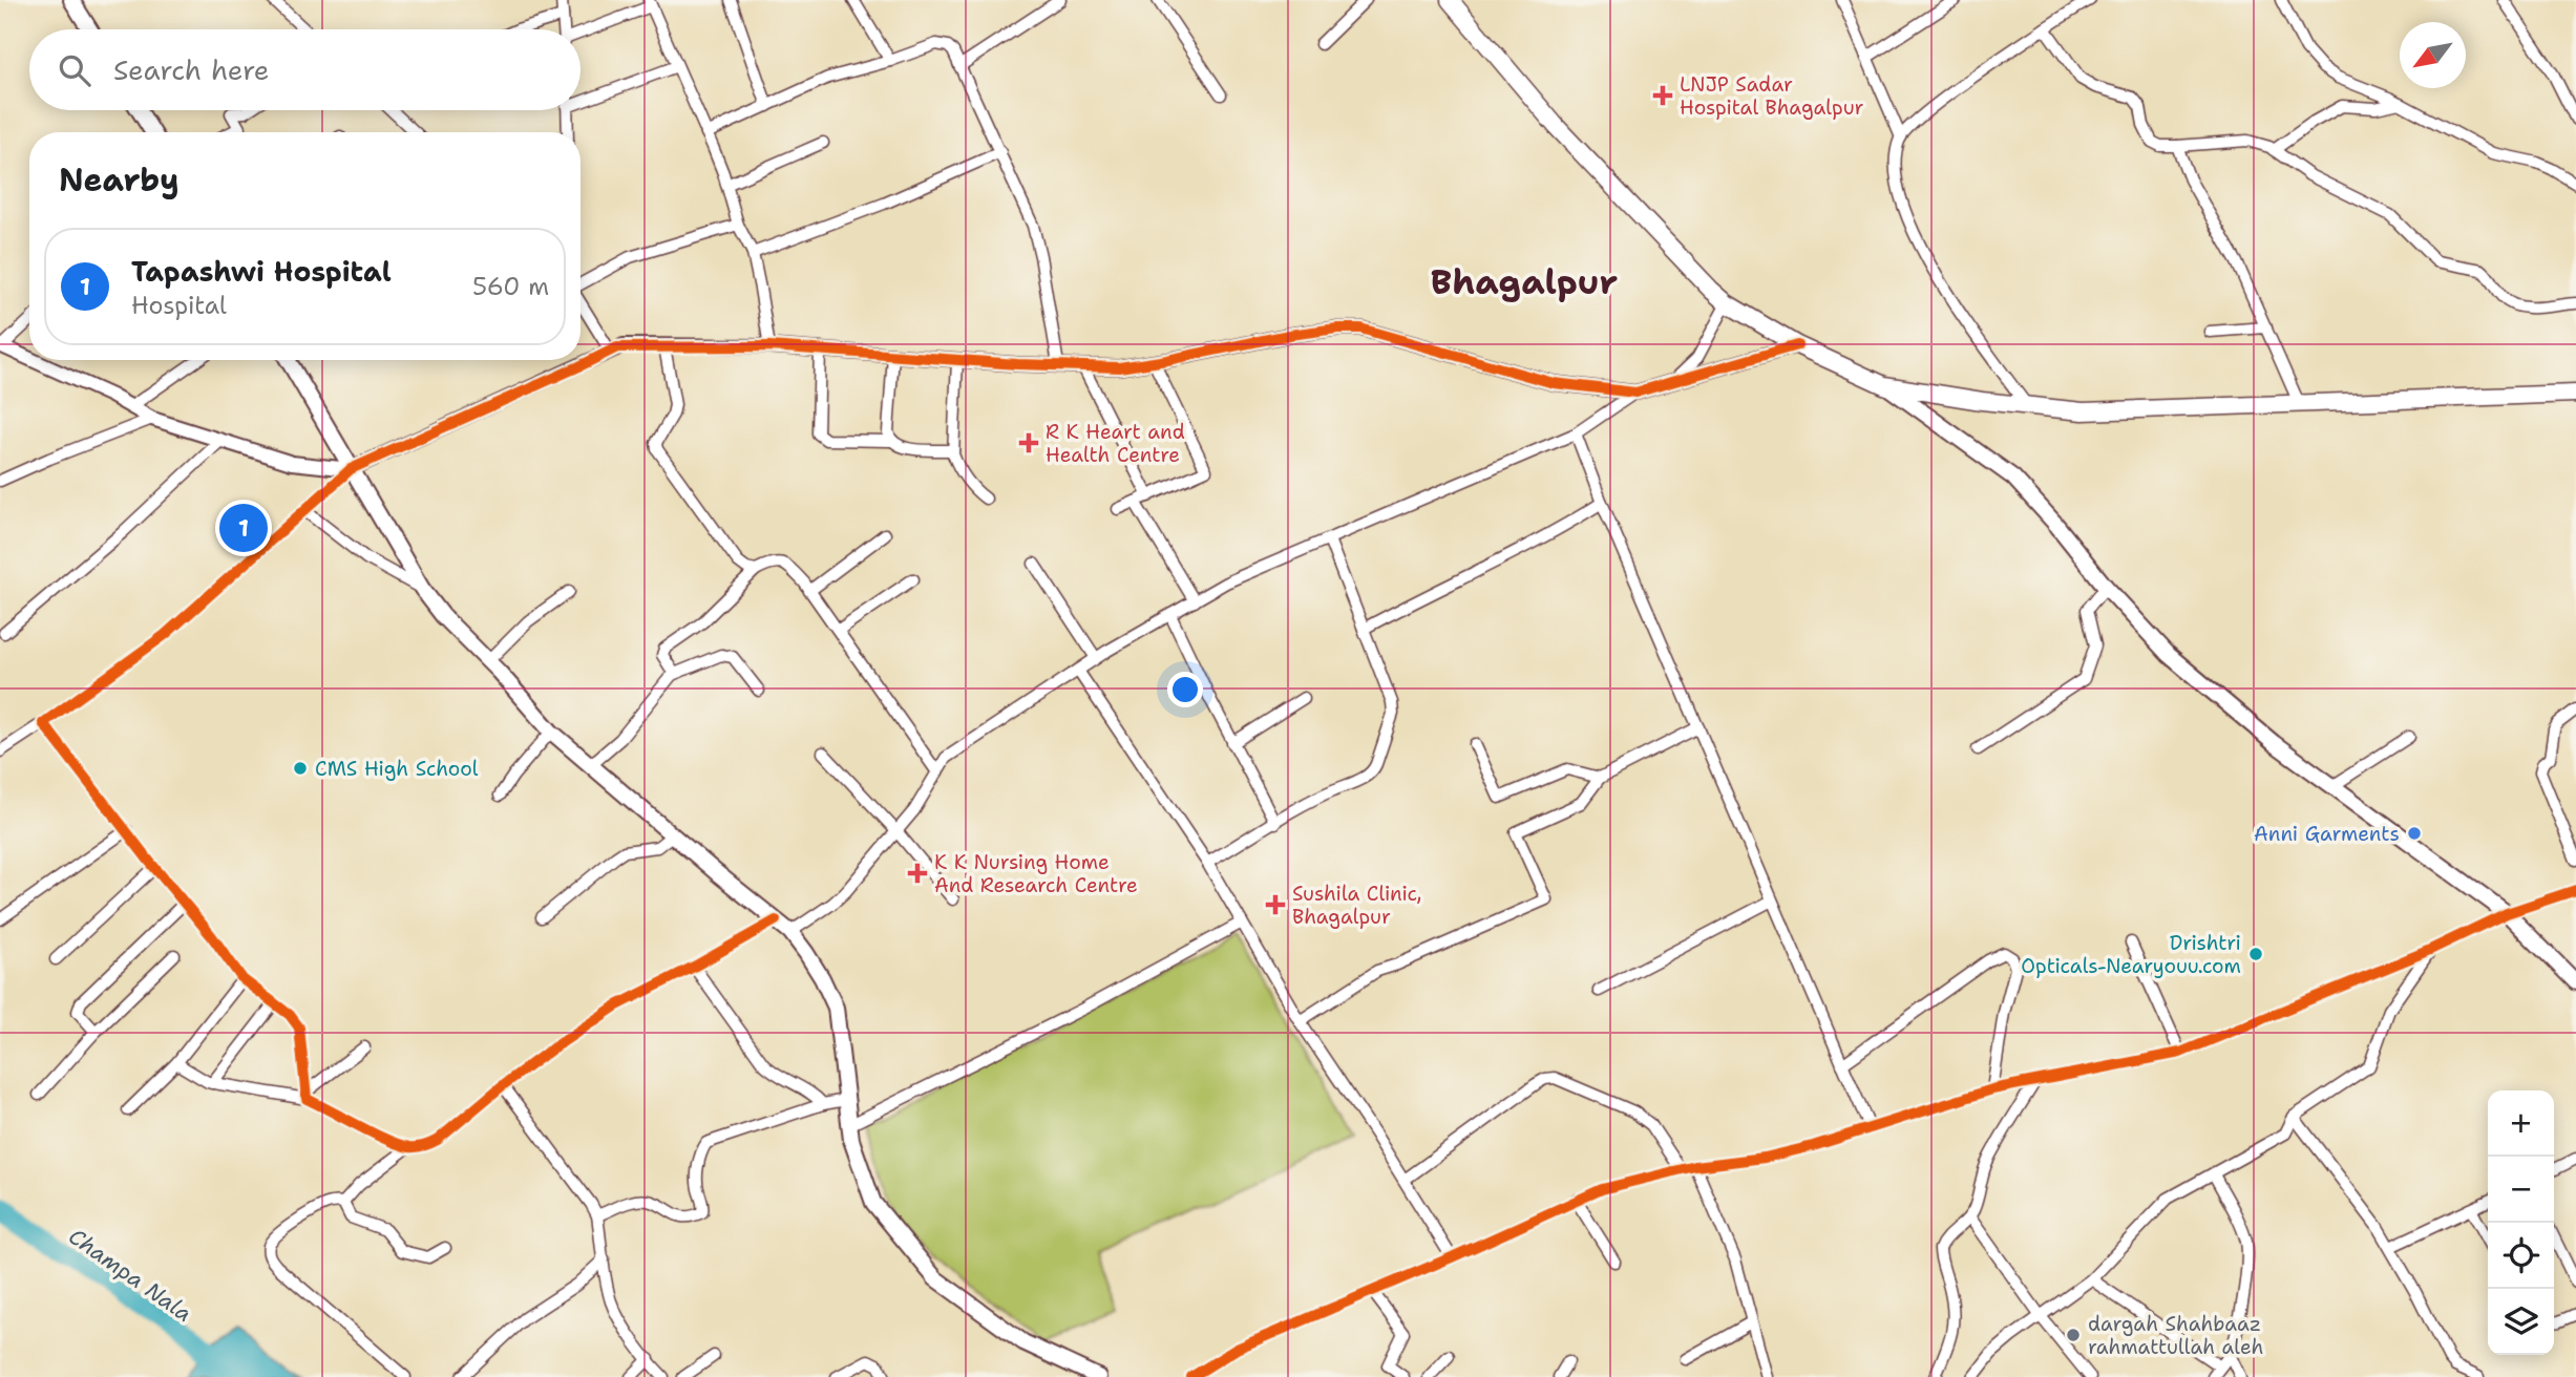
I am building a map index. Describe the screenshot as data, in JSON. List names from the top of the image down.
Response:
{
  "districts": ["Bhagalpur"],
  "water": ["Champa Nala"],
  "places": {
    "health": [
      "LNJP Sadar Hospital Bhagalpur",
      "R K Heart and Health Centre",
      "K K Nursing Home And Research Centre",
      "Sushila Clinic, Bhagalpur"
    ],
    "other": [
      "CMS High School",
      "Anni Garments",
      "Drishtri Opticals-Nearyouu.com",
      "dargah Shahbaaz rahmattullah aleh"
    ]
  },
  "north": "bottom left",
  "page": {
    "search": "Search here",
    "heading": "Nearby",
    "list": [
      {
        "mark": "1",
        "name": "Tapashwi Hospital",
        "note": "Hospital",
        "value": "560 m"
      }
    ],
    "pins": "1",
    "map_buttons": ["+", "−"]
  }
}
